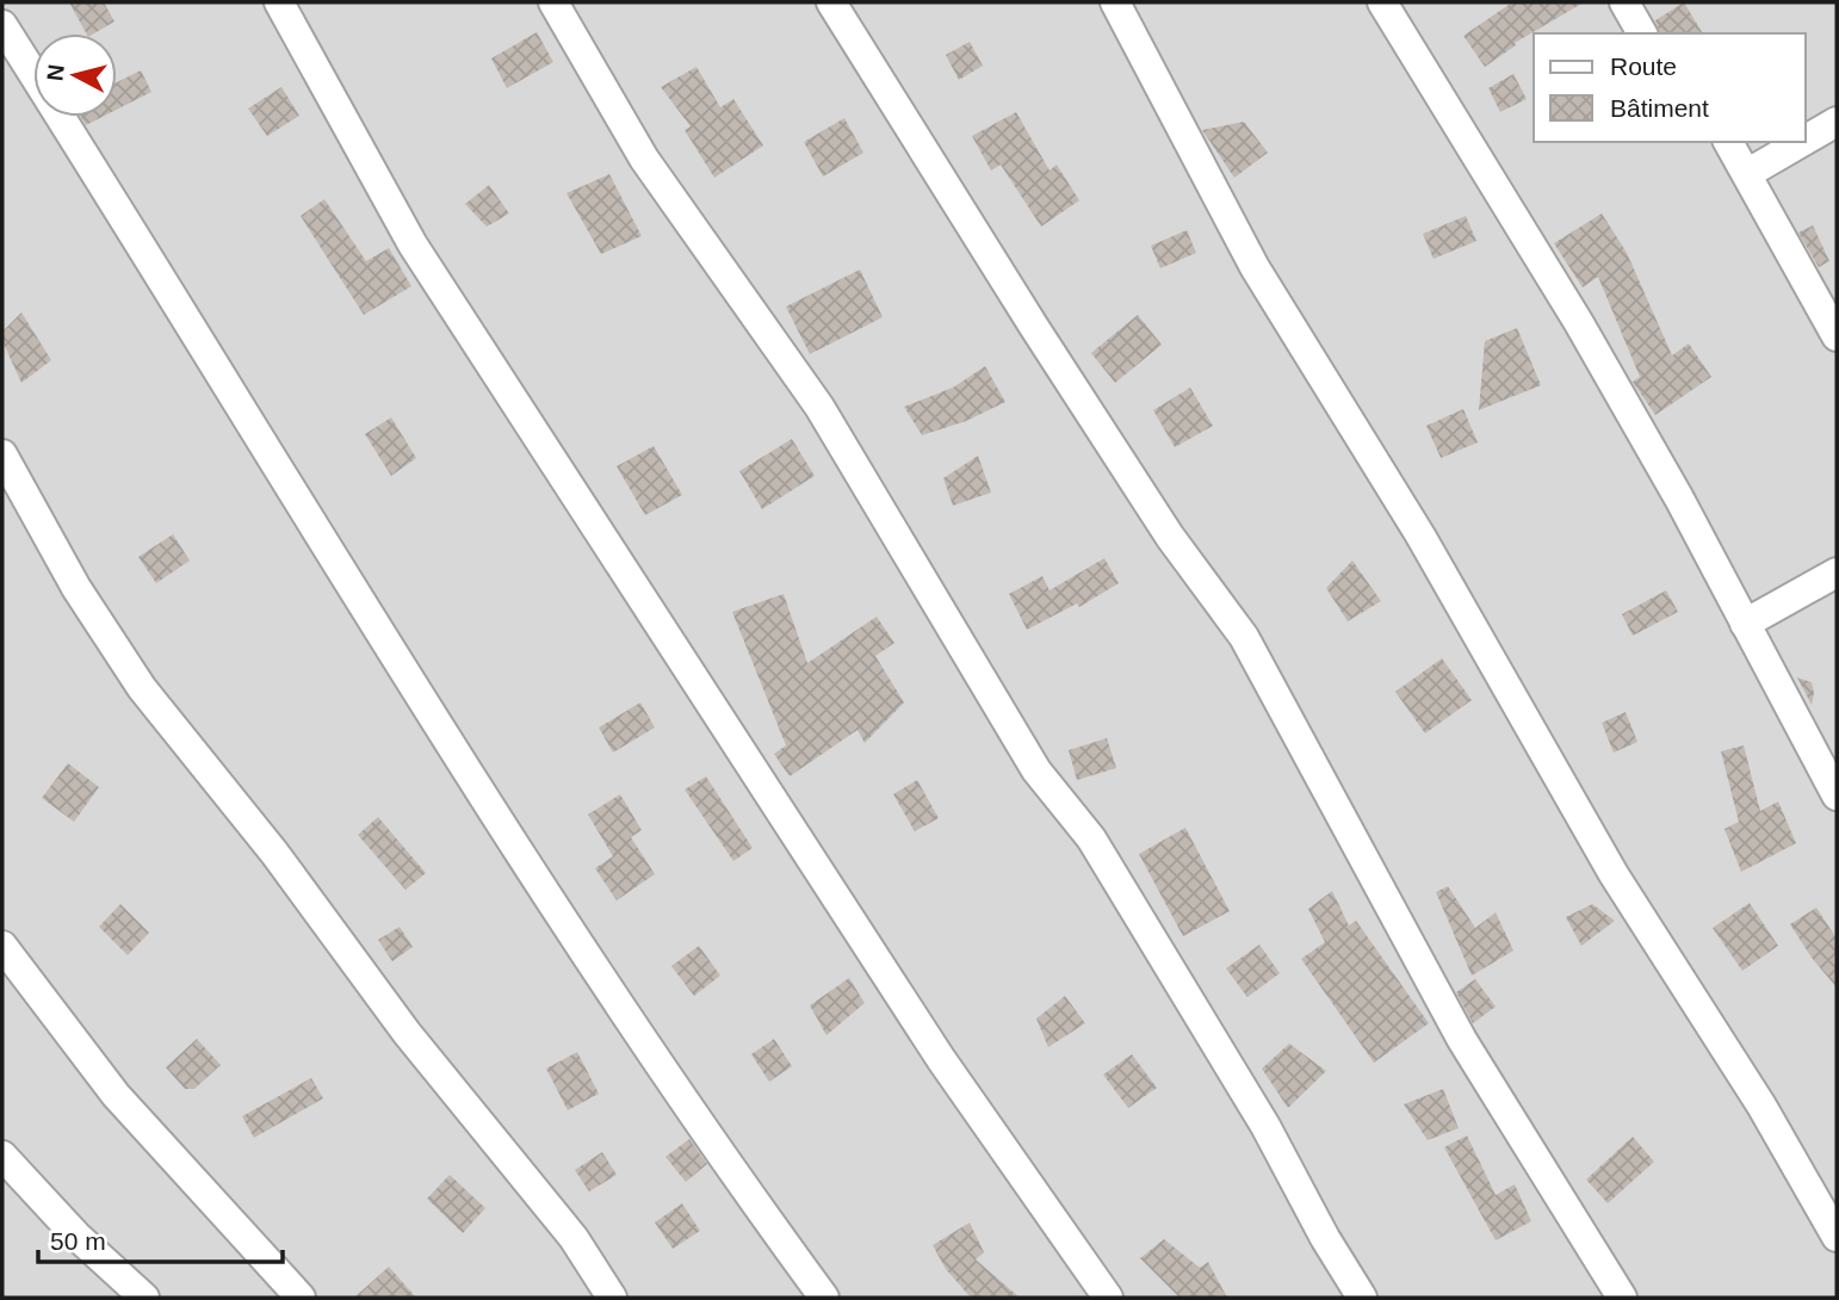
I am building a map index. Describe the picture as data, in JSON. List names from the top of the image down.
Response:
{
  "legend": ["Route", "Bâtiment"],
  "scale_bar": "50 m",
  "north": "left"
}
